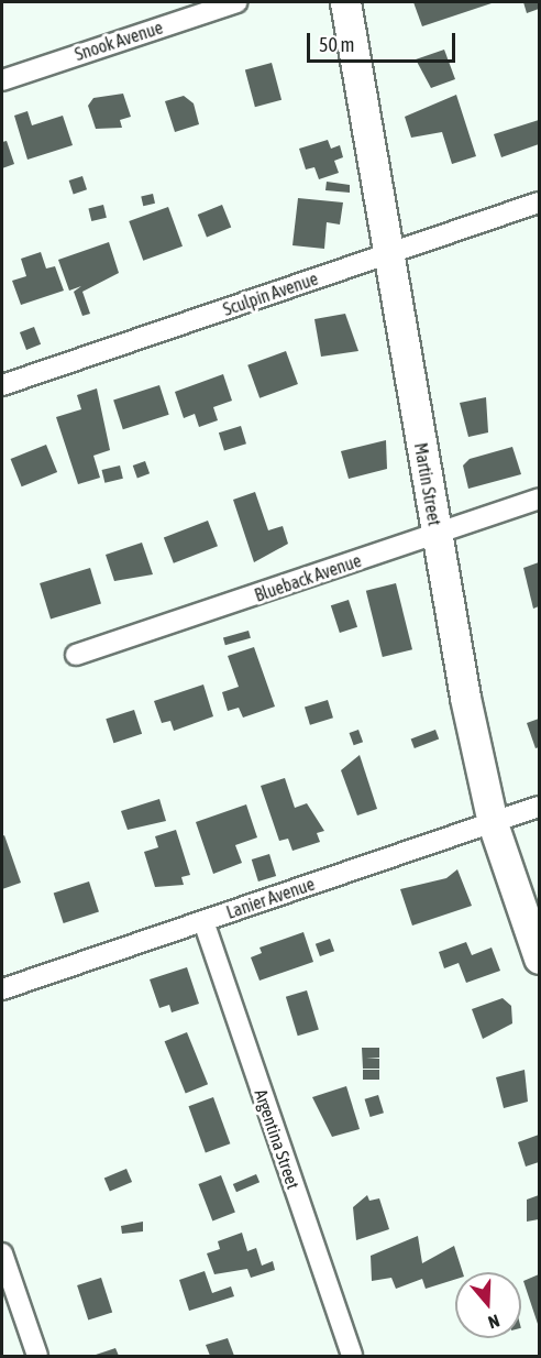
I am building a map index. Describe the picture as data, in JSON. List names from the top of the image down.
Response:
{
  "streets": {
    "street": [
      "Snook Avenue",
      "Sculpin Avenue",
      "Martin Street",
      "Blueback Avenue",
      "Lanier Avenue",
      "Argentina Street"
    ]
  },
  "crossings": [
    ["Sculpin Avenue", "Martin Street"],
    ["Martin Street", "Blueback Avenue"],
    ["Martin Street", "Lanier Avenue"],
    ["Lanier Avenue", "Argentina Street"]
  ],
  "scale_bar": "50 m",
  "north": "bottom"
}
